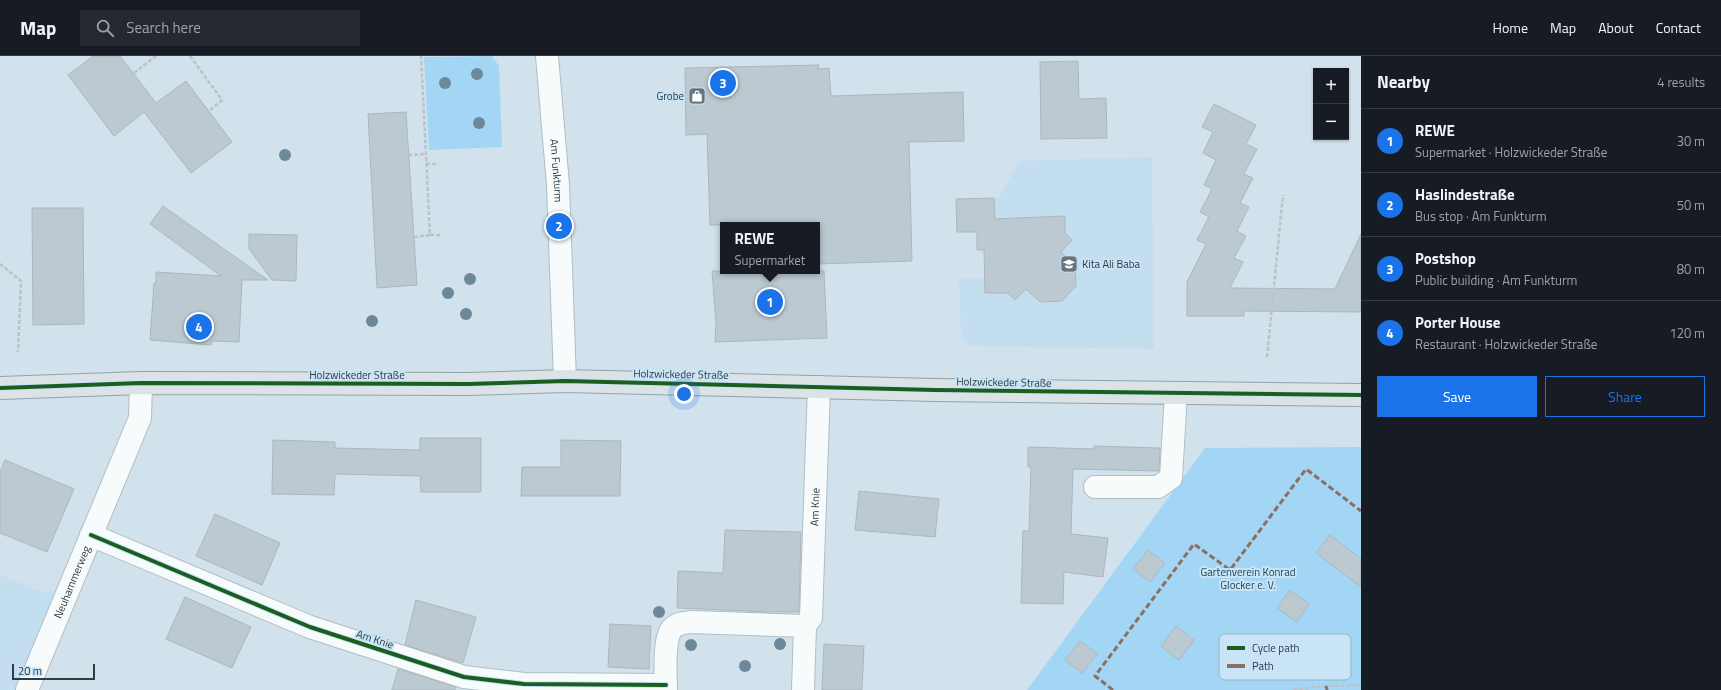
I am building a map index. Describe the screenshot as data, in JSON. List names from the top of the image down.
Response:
{
  "streets": {
    "main road": ["Holzwickeder Straße"],
    "street": ["Am Funkturm", "Am Knie", "Neuhammerweg"]
  },
  "crossings": [
    ["Am Funkturm", "Holzwickeder Straße"],
    ["Holzwickeder Straße", "Am Knie"],
    ["Holzwickeder Straße", "Neuhammerweg"],
    ["Am Knie", "Neuhammerweg"]
  ],
  "parks": ["Gartenverein Konrad Glocker e. V."],
  "places": {
    "shop": ["Grobe"],
    "school or university": ["Kita Ali Baba"]
  },
  "legend": ["Cycle path", "Path"],
  "scale_bar": "20 m",
  "page": {
    "header": "Map",
    "search": "Search here",
    "nav": [
      "Home",
      "Map",
      "About",
      "Contact"
    ],
    "heading": ["Nearby", "4 results"],
    "map_buttons": ["+", "−"],
    "pins": [
      "3",
      "2",
      "1",
      "4"
    ],
    "list": [
      {
        "mark": "1",
        "name": "REWE",
        "note": "Supermarket · Holzwickeder Straße",
        "value": "30 m"
      },
      {
        "mark": "2",
        "name": "Haslindestraße",
        "note": "Bus stop · Am Funkturm",
        "value": "50 m"
      },
      {
        "mark": "3",
        "name": "Postshop",
        "note": "Public building · Am Funkturm",
        "value": "80 m"
      },
      {
        "mark": "4",
        "name": "Porter House",
        "note": "Restaurant · Holzwickeder Straße",
        "value": "120 m"
      }
    ],
    "popup": ["REWE", "Supermarket"],
    "buttons": ["Save", "Share"],
    "scale": "20 m"
  }
}
